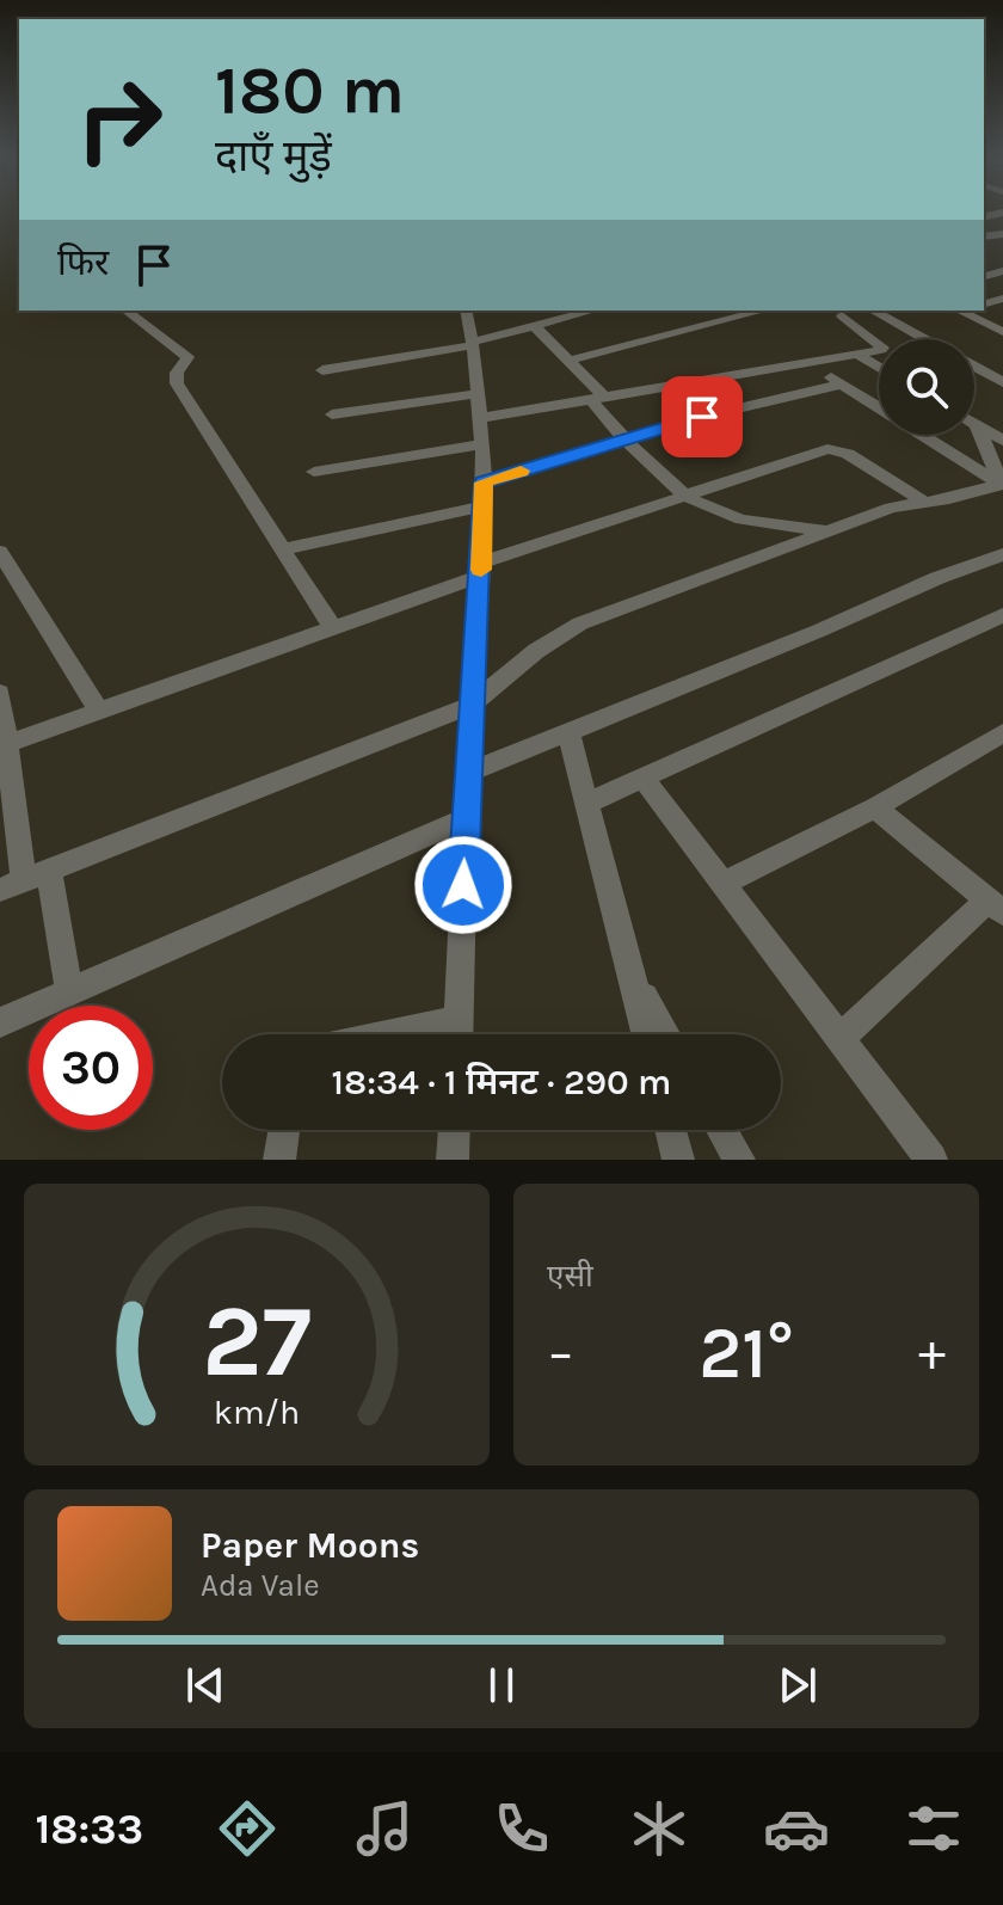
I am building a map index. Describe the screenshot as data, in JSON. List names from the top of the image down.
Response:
{
  "page": {
    "turn": ["180 m", "दाएँ मुड़ें"],
    "then": "फिर",
    "limit": "30",
    "trip": "18:34 · 1 मिनट · 290 m",
    "tile": "एसी",
    "heat": ["−", "21°", "+"],
    "song": ["Paper Moons", "Ada Vale"],
    "tabs": "18:33",
    "gauge": ["27", "km/h"]
  }
}
